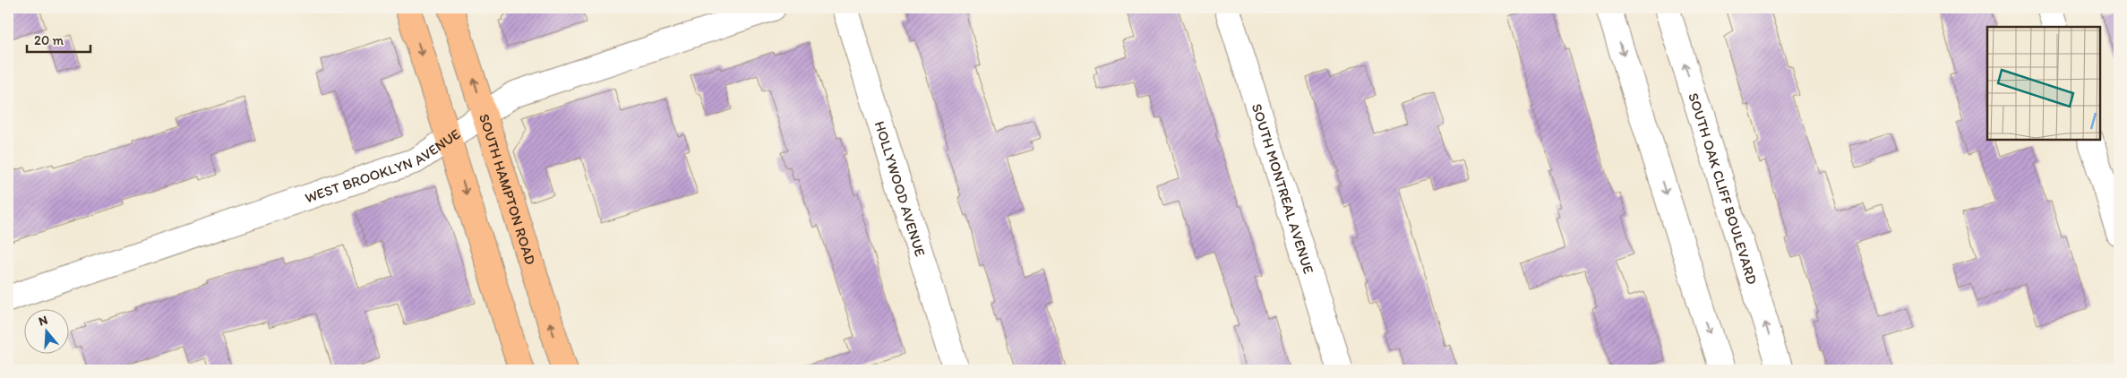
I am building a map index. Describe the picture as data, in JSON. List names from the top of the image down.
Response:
{
  "streets": {
    "main road": ["SOUTH HAMPTON ROAD"],
    "street": [
      "WEST BROOKLYN AVENUE",
      "HOLLYWOOD AVENUE",
      "SOUTH MONTREAL AVENUE",
      "SOUTH OAK CLIFF BOULEVARD"
    ]
  },
  "crossings": [
    ["WEST BROOKLYN AVENUE", "SOUTH HAMPTON ROAD"]
  ],
  "scale_bar": "20 m",
  "north": "top"
}
